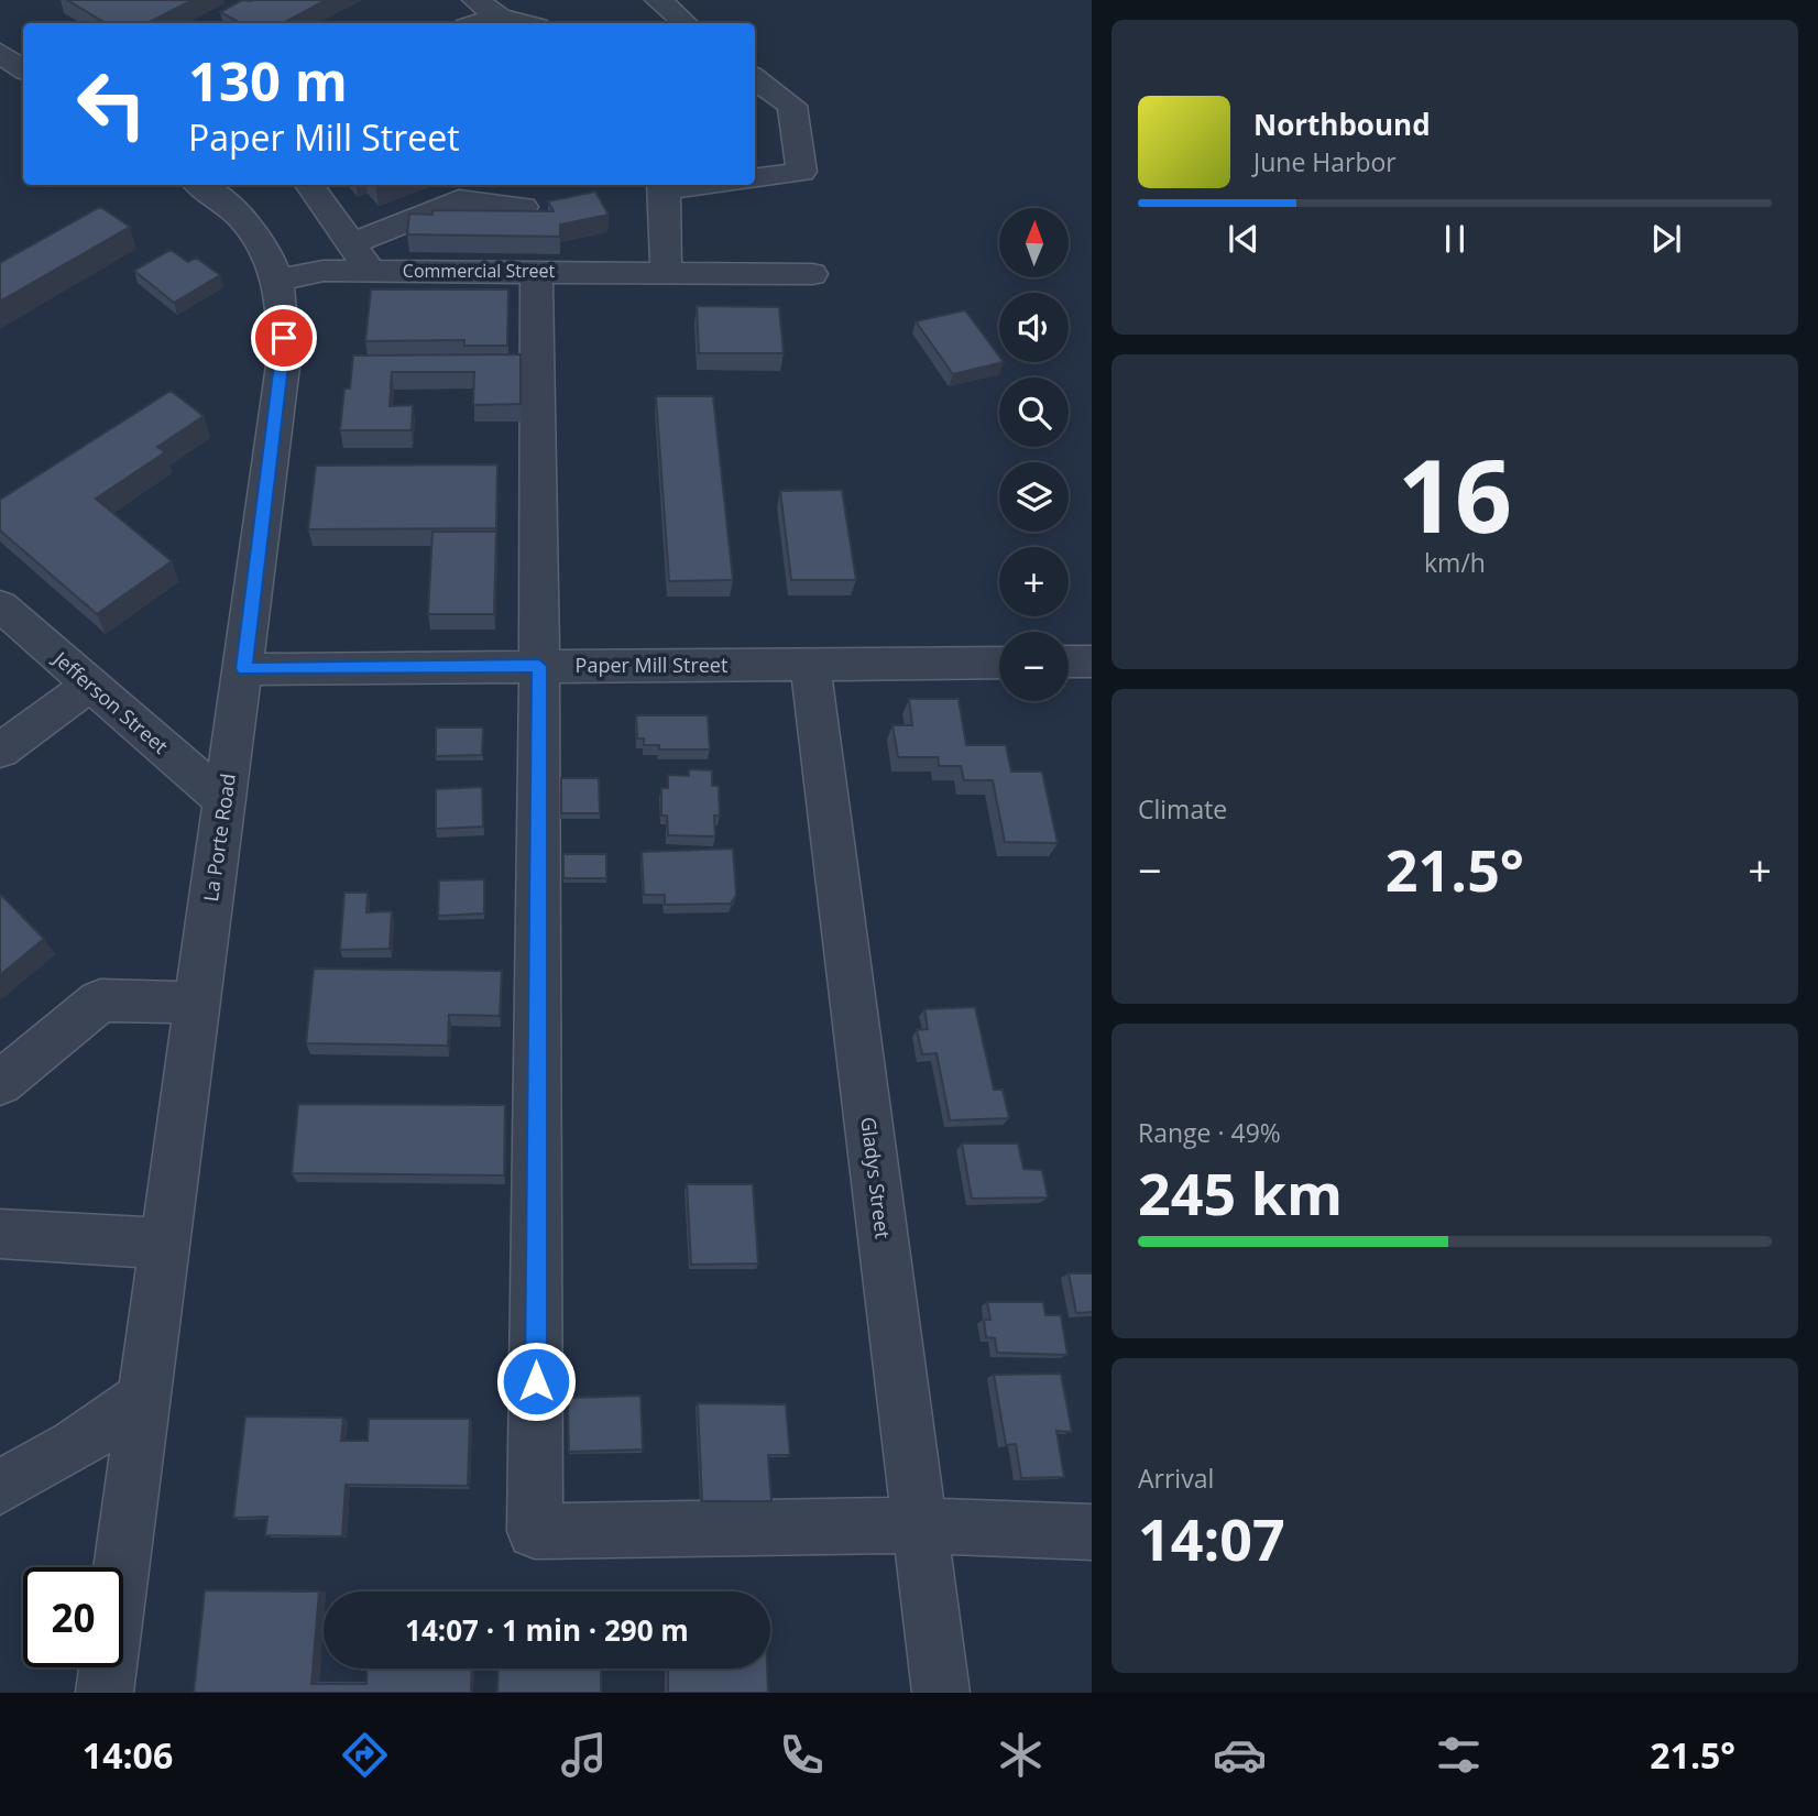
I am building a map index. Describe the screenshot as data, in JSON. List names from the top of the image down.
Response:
{
  "streets": {
    "street": [
      "Commercial Street",
      "Paper Mill Street",
      "Jefferson Street",
      "La Porte Road",
      "Gladys Street"
    ]
  },
  "crossings": [
    ["Commercial Street", "La Porte Road"],
    ["Paper Mill Street", "La Porte Road"],
    ["Paper Mill Street", "Gladys Street"],
    ["Jefferson Street", "La Porte Road"]
  ],
  "north": "top",
  "page": {
    "turn": ["130 m", "Paper Mill Street"],
    "song": ["Northbound", "June Harbor"],
    "map_buttons": ["+", "−"],
    "tile": [
      ["16", "km/h"],
      "Climate",
      ["Range · 49%", "245 km"],
      ["Arrival", "14:07"]
    ],
    "heat": ["−", "21.5°", "+"],
    "limit": "20",
    "trip": "14:07 · 1 min · 290 m",
    "tabs": ["14:06", "21.5°"]
  }
}
